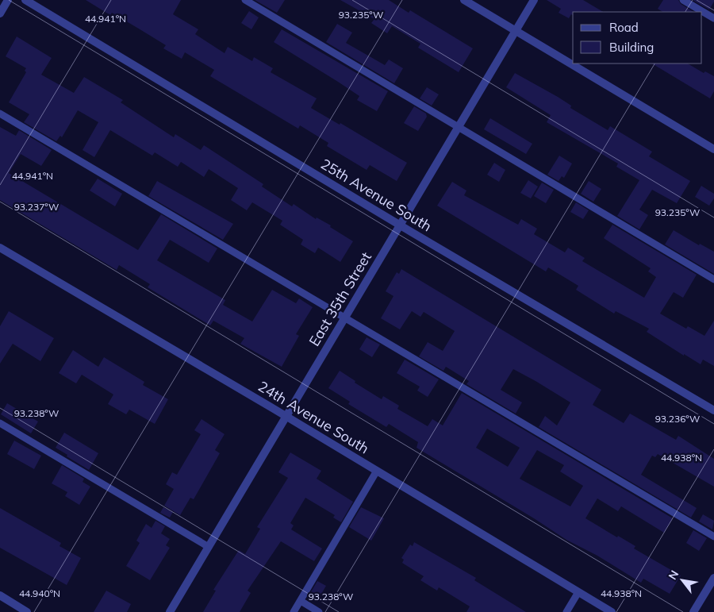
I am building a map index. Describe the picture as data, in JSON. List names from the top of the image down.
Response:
{
  "streets": {
    "street": ["25th Avenue South", "East 35th Street", "24th Avenue South"]
  },
  "crossings": [
    ["25th Avenue South", "East 35th Street"],
    ["East 35th Street", "24th Avenue South"]
  ],
  "legend": ["Road", "Building"],
  "north": "top left",
  "coordinates": [
    "93.235°W",
    "44.941°N",
    "93.237°W",
    "93.238°W",
    "93.236°W",
    "44.938°N",
    "44.940°N"
  ]
}
